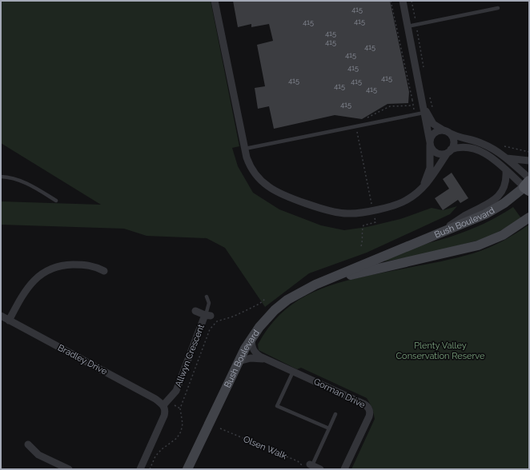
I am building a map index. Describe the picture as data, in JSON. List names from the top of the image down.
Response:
{
  "streets": {
    "main road": ["Bush Boulevard"],
    "street": ["Allwyn Crescent", "Bradley Drive", "Gorman Drive"],
    "path": ["Olsen Walk"]
  },
  "crossings": [
    ["Allwyn Crescent", "Bradley Drive"]
  ],
  "parks": ["Plenty Valley Conservation Reserve"],
  "house_numbers": [
    "415",
    "415",
    "415",
    "415",
    "415",
    "415",
    "415",
    "415",
    "415",
    "415",
    "415",
    "415",
    "415",
    "415"
  ]
}
